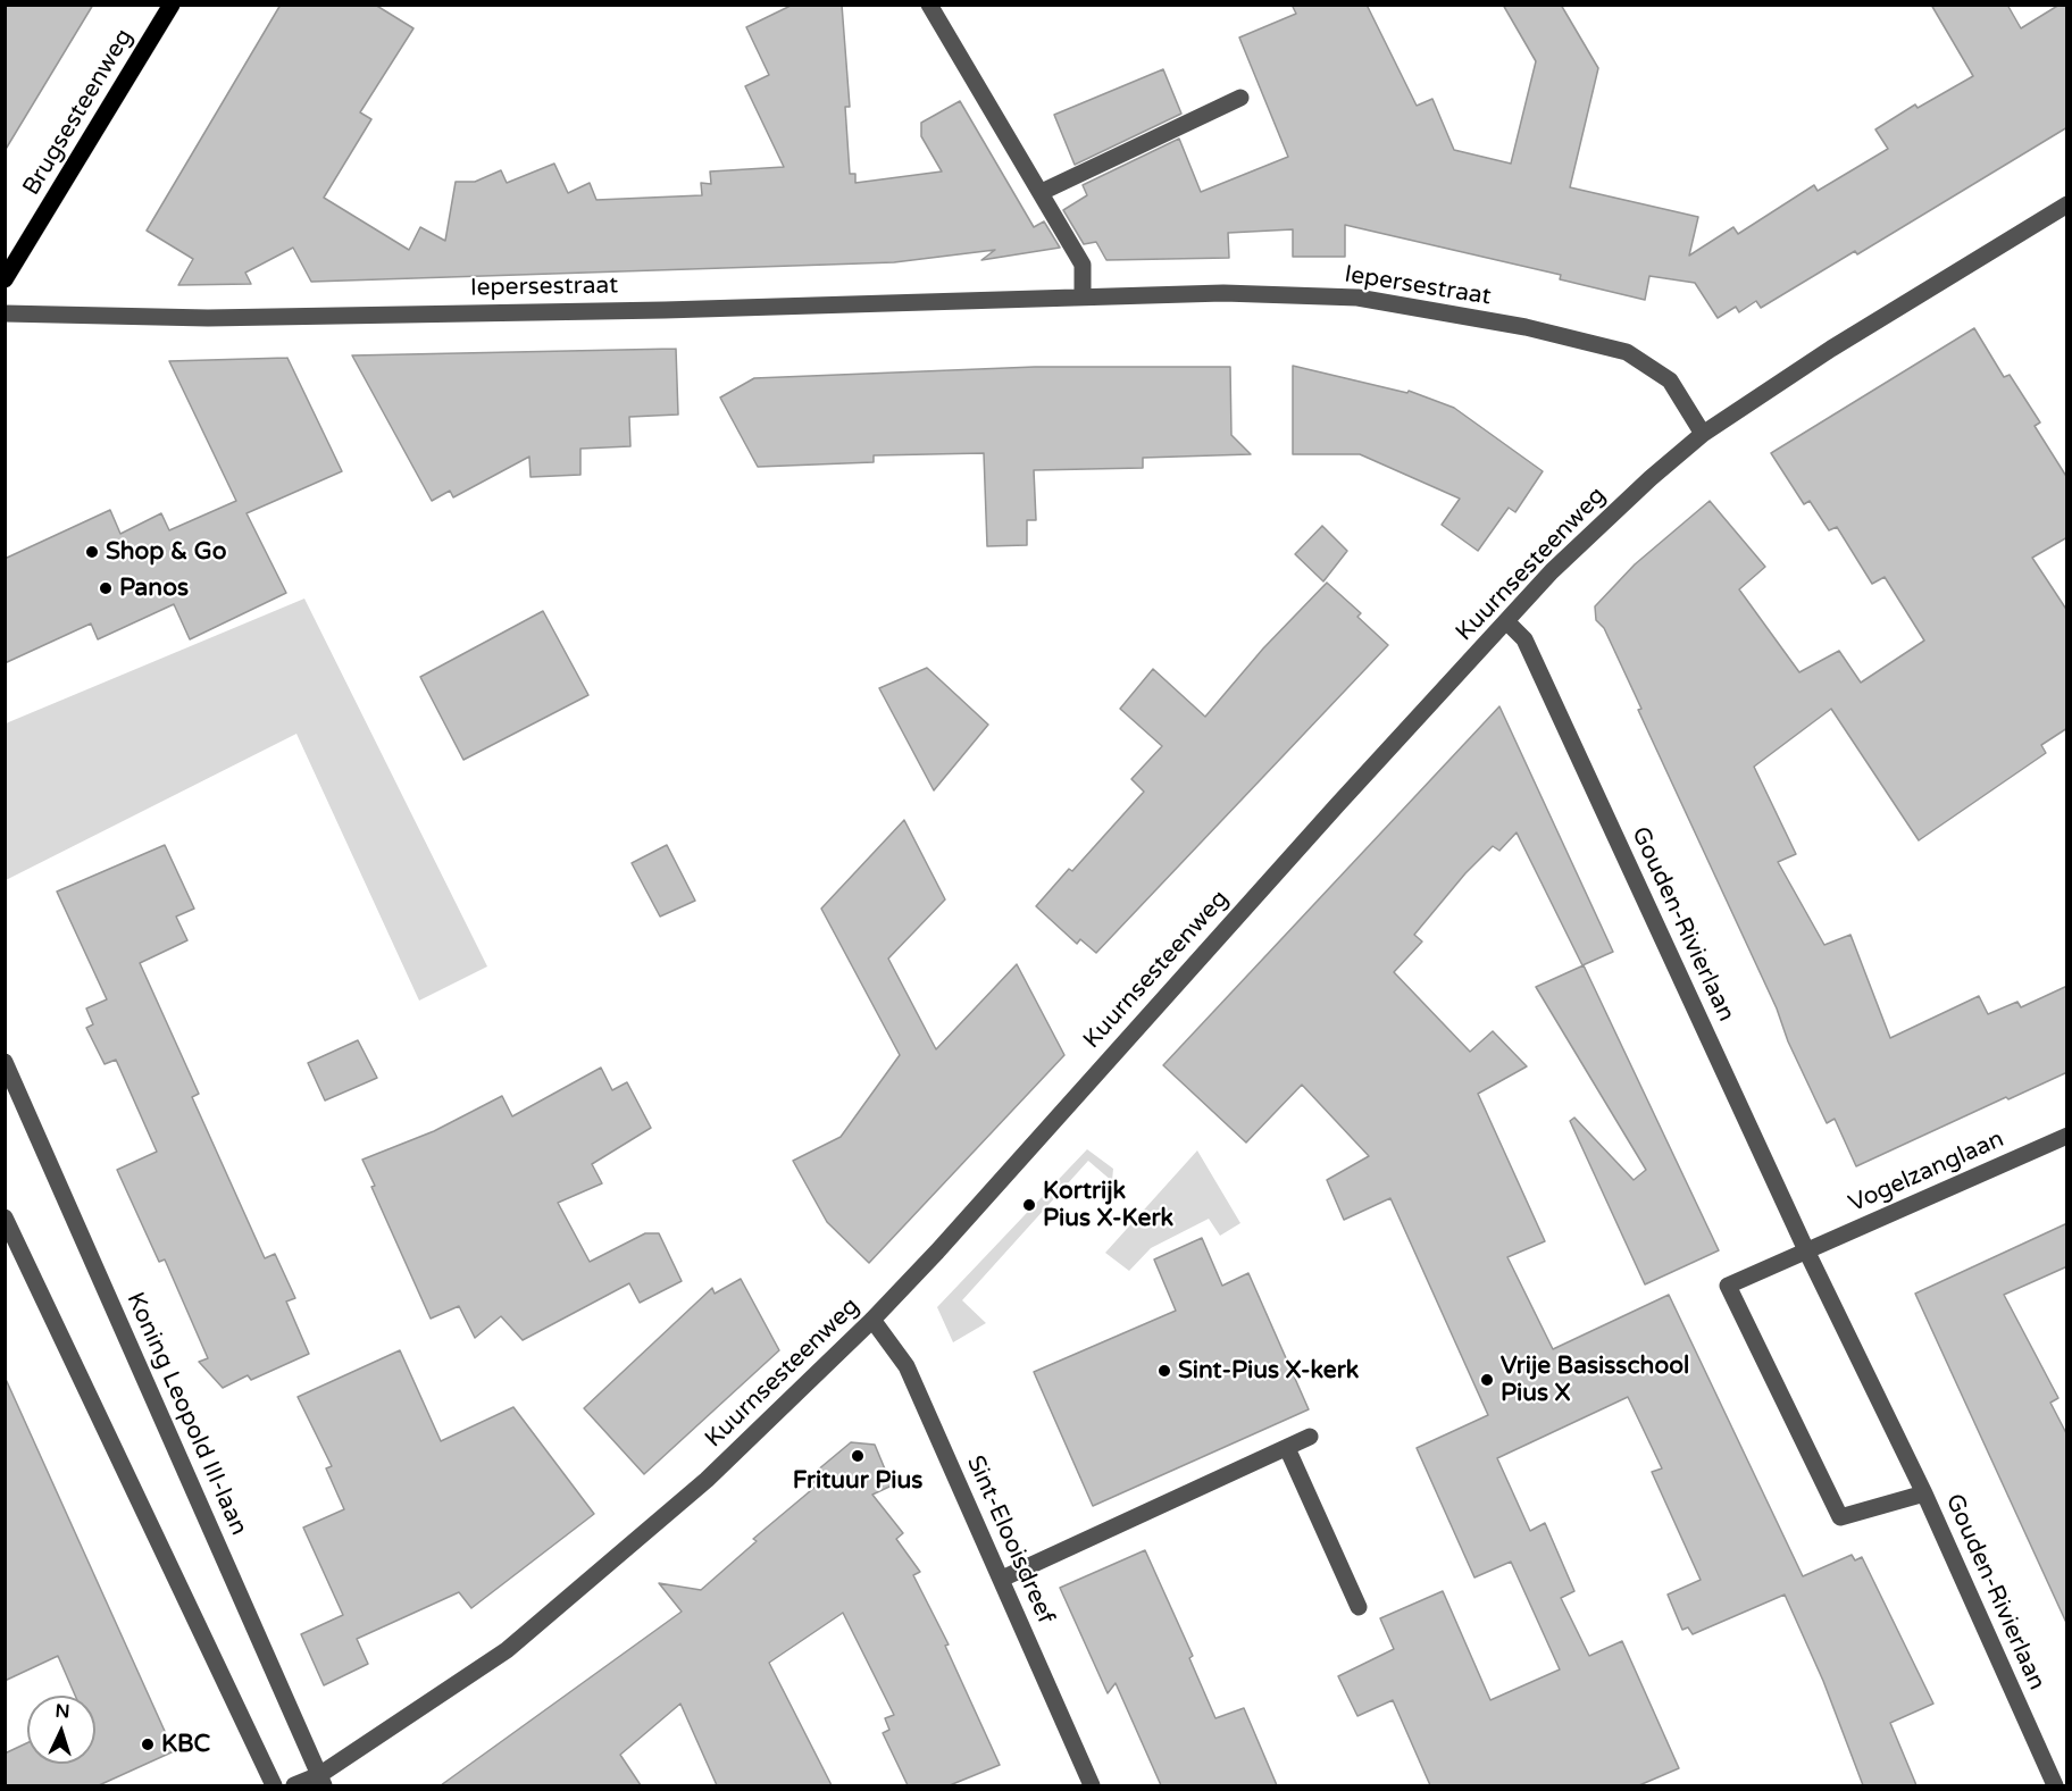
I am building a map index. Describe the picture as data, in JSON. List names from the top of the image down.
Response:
{
  "streets": {
    "main road": ["Brugsesteenweg"],
    "street": [
      "Iepersestraat",
      "Kuurnsesteenweg",
      "Gouden-Rivierlaan",
      "Vogelzanglaan",
      "Koning Leopold III-laan",
      "Sint-Elooisdreef"
    ]
  },
  "crossings": [
    ["Iepersestraat", "Kuurnsesteenweg"],
    ["Kuurnsesteenweg", "Gouden-Rivierlaan"],
    ["Kuurnsesteenweg", "Koning Leopold III-laan"],
    ["Kuurnsesteenweg", "Sint-Elooisdreef"],
    ["Gouden-Rivierlaan", "Vogelzanglaan"]
  ],
  "places": [
    "Shop & Go",
    "Panos",
    "Kortrijk Pius X-Kerk",
    "Sint-Pius X-kerk",
    "Vrije Basisschool Pius X",
    "Frituur Pius",
    "KBC"
  ],
  "north": "top"
}
